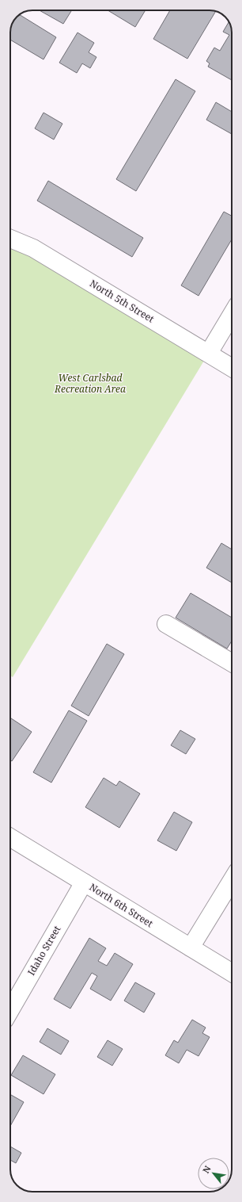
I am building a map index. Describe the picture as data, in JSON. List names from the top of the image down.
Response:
{
  "streets": {
    "street": ["North 5th Street", "North 6th Street", "Idaho Street"]
  },
  "crossings": [
    ["North 6th Street", "Idaho Street"]
  ],
  "parks": ["West Carlsbad Recreation Area"],
  "north": "top left"
}
